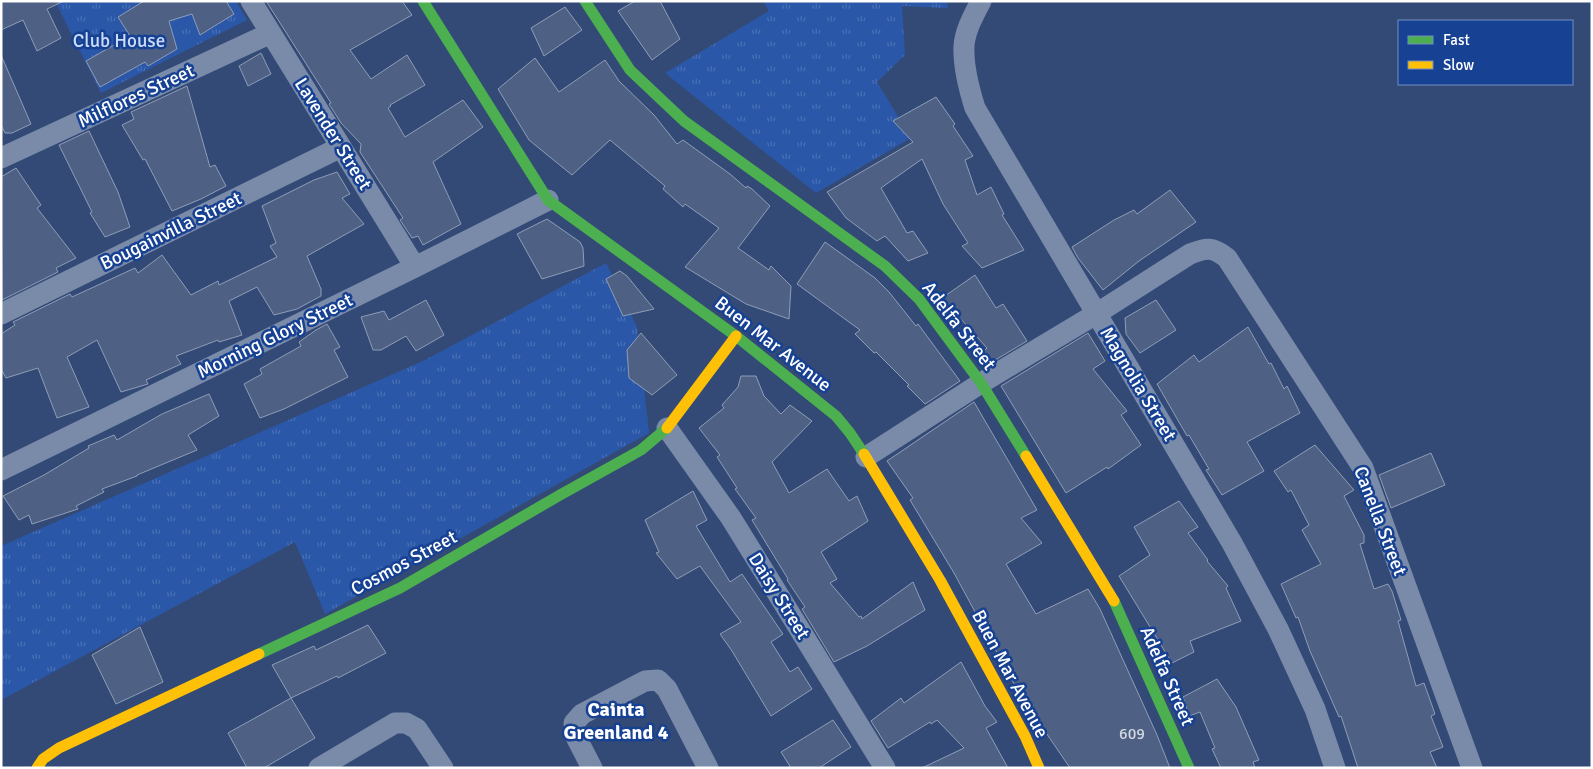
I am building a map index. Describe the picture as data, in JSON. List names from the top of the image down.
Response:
{
  "streets": {
    "street": [
      "Milflores Street",
      "Lavender Street",
      "Bougainvilla Street",
      "Adelfa Street",
      "Morning Glory Street",
      "Buen Mar Avenue",
      "Magnolia Street",
      "Canella Street",
      "Cosmos Street",
      "Daisy Street"
    ]
  },
  "crossings": [
    ["Milflores Street", "Lavender Street"],
    ["Lavender Street", "Bougainvilla Street"],
    ["Lavender Street", "Morning Glory Street"],
    ["Morning Glory Street", "Buen Mar Avenue"],
    ["Buen Mar Avenue", "Cosmos Street"],
    ["Magnolia Street", "Canella Street"],
    ["Cosmos Street", "Daisy Street"]
  ],
  "districts": ["Cainta Greenland 4"],
  "parks": ["Club House"],
  "house_numbers": ["609"],
  "legend": ["Fast", "Slow"]
}
